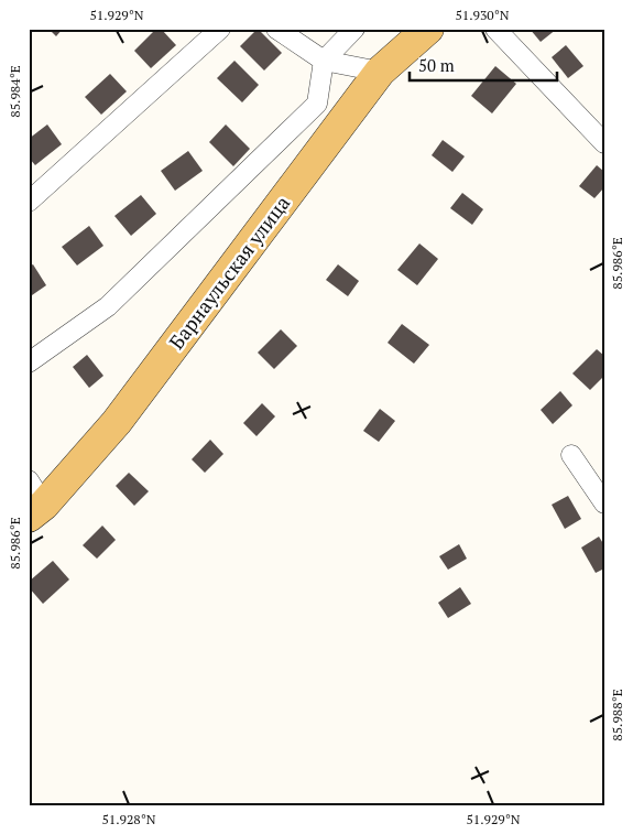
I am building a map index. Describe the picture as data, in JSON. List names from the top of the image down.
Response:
{
  "streets": {
    "main road": ["Барнаульская улица"]
  },
  "scale_bar": "50 m",
  "coordinates": [
    "51.929°N",
    "51.930°N",
    "85.984°E",
    "85.986°E",
    "85.988°E",
    "51.928°N"
  ]
}
